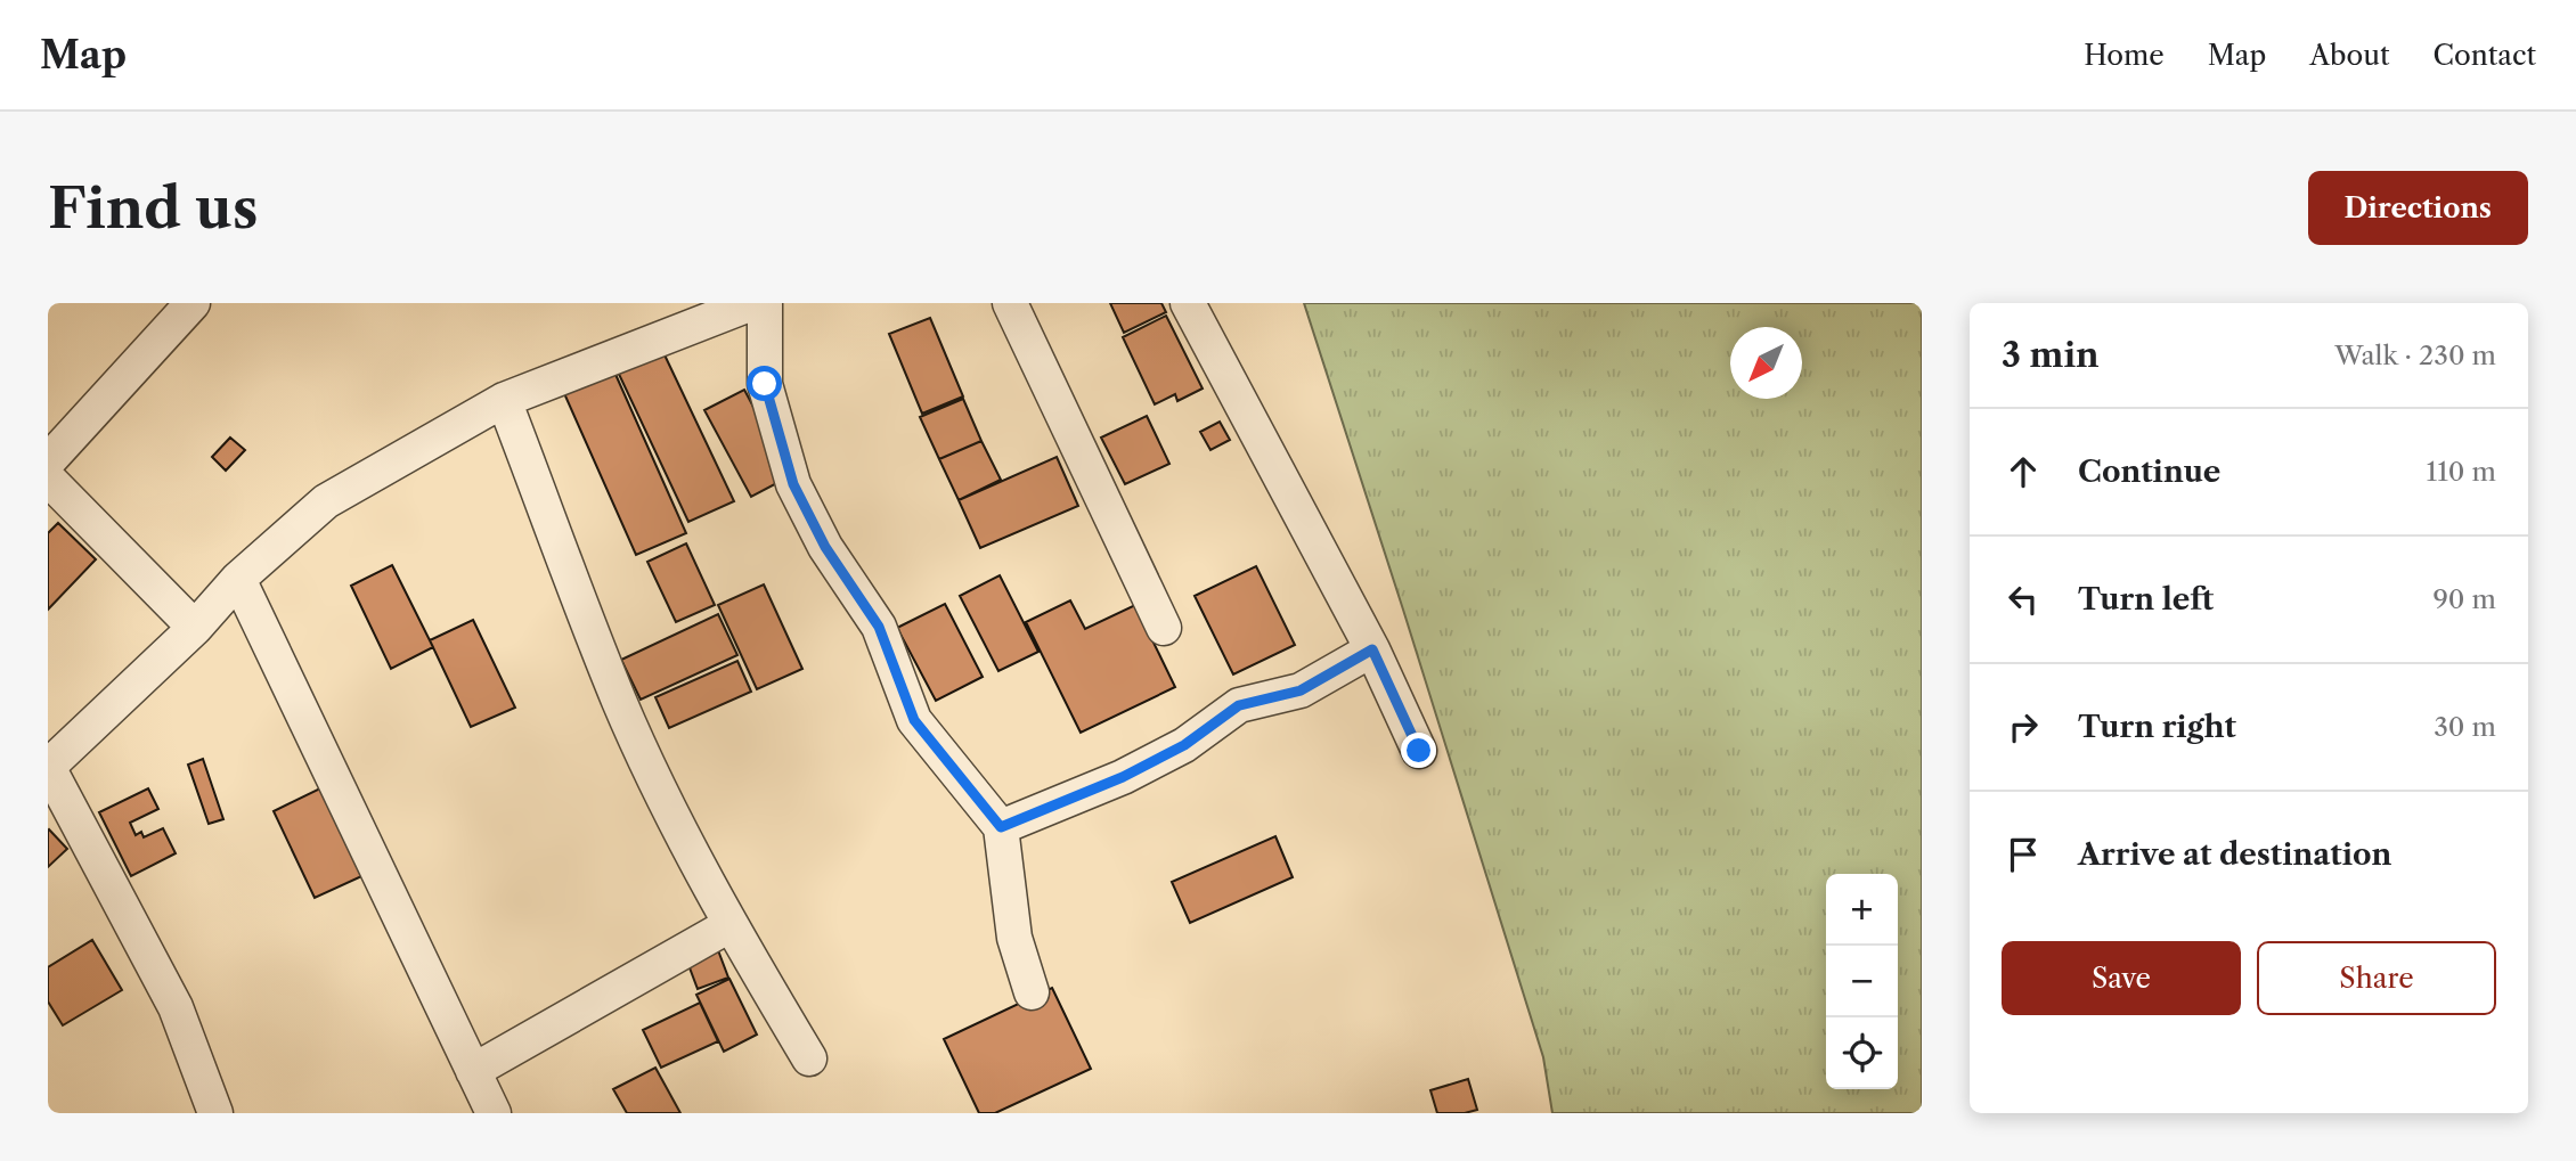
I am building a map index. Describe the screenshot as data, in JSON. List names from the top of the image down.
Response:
{
  "north": "bottom left",
  "page": {
    "header": "Map",
    "nav": [
      "Home",
      "Map",
      "About",
      "Contact"
    ],
    "buttons": [
      "Directions",
      ["Save", "Share"]
    ],
    "title": "Find us",
    "heading": ["3 min", "Walk · 230 m"],
    "list": [
      ["Continue", "110 m"],
      ["Turn left", "90 m"],
      ["Turn right", "30 m"],
      "Arrive at destination"
    ],
    "map_buttons": ["+", "−"]
  }
}
